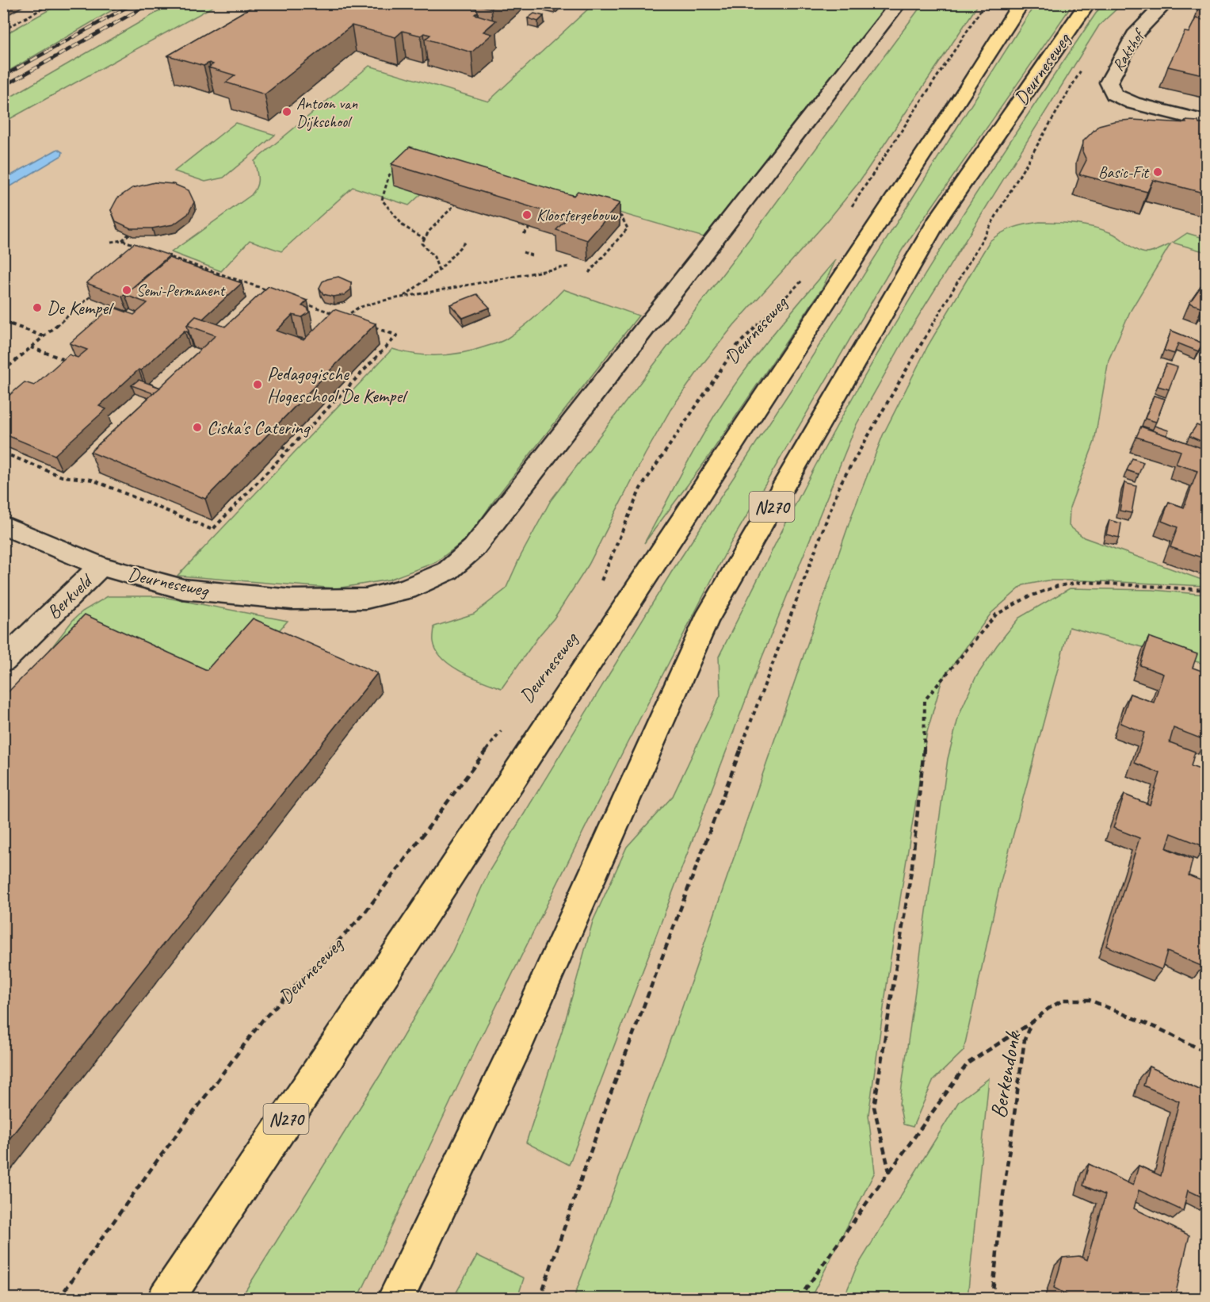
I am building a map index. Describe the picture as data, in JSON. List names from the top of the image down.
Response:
{
  "streets": {
    "main road": ["Deurneseweg", "N270"],
    "street": ["Rakthof", "Berkveld"],
    "path": ["Berkendonk"]
  },
  "crossings": [
    ["Deurneseweg", "Berkveld"]
  ],
  "places": [
    "Antoon van Dijkschool",
    "Basic-Fit",
    "Kloostergebouw",
    "Semi-Permanent",
    "De Kempel",
    "Pedagogische Hogeschool De Kempel",
    "Ciska's Catering"
  ]
}
